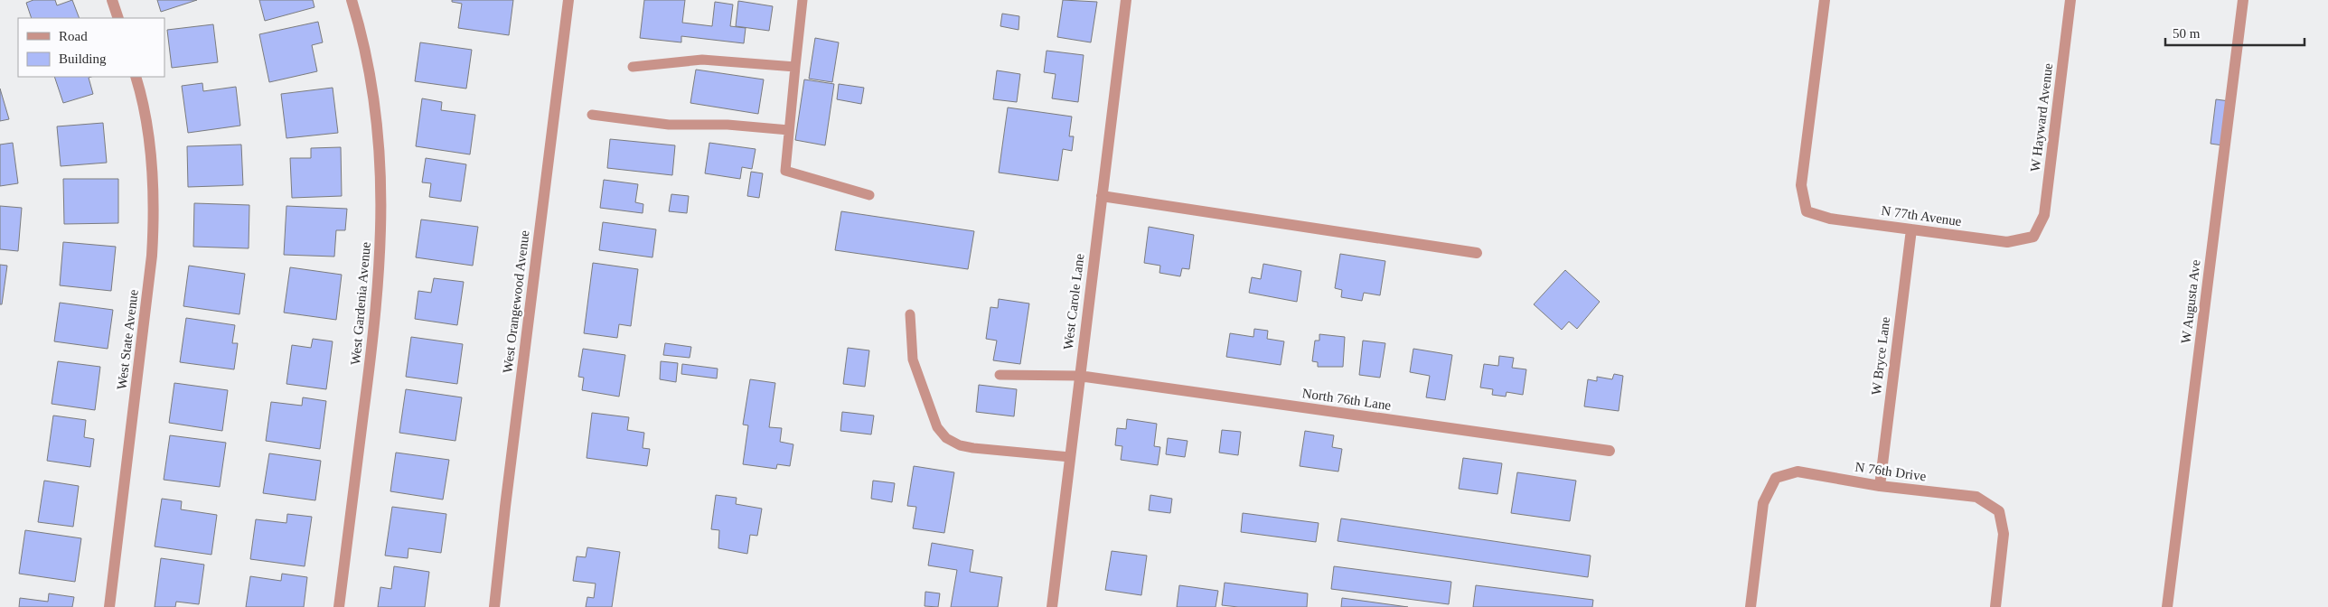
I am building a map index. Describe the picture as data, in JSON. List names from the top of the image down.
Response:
{
  "streets": {
    "street": [
      "W Hayward Avenue",
      "N 77th Avenue",
      "West Orangewood Avenue",
      "West Carole Lane",
      "W Augusta Ave",
      "West Gardenia Avenue",
      "West State Avenue",
      "W Bryce Lane",
      "North 76th Lane",
      "N 76th Drive"
    ]
  },
  "crossings": [
    ["W Hayward Avenue", "N 77th Avenue"],
    ["N 77th Avenue", "W Bryce Lane"],
    ["West Carole Lane", "North 76th Lane"],
    ["W Bryce Lane", "N 76th Drive"]
  ],
  "legend": ["Road", "Building"],
  "scale_bar": "50 m"
}
